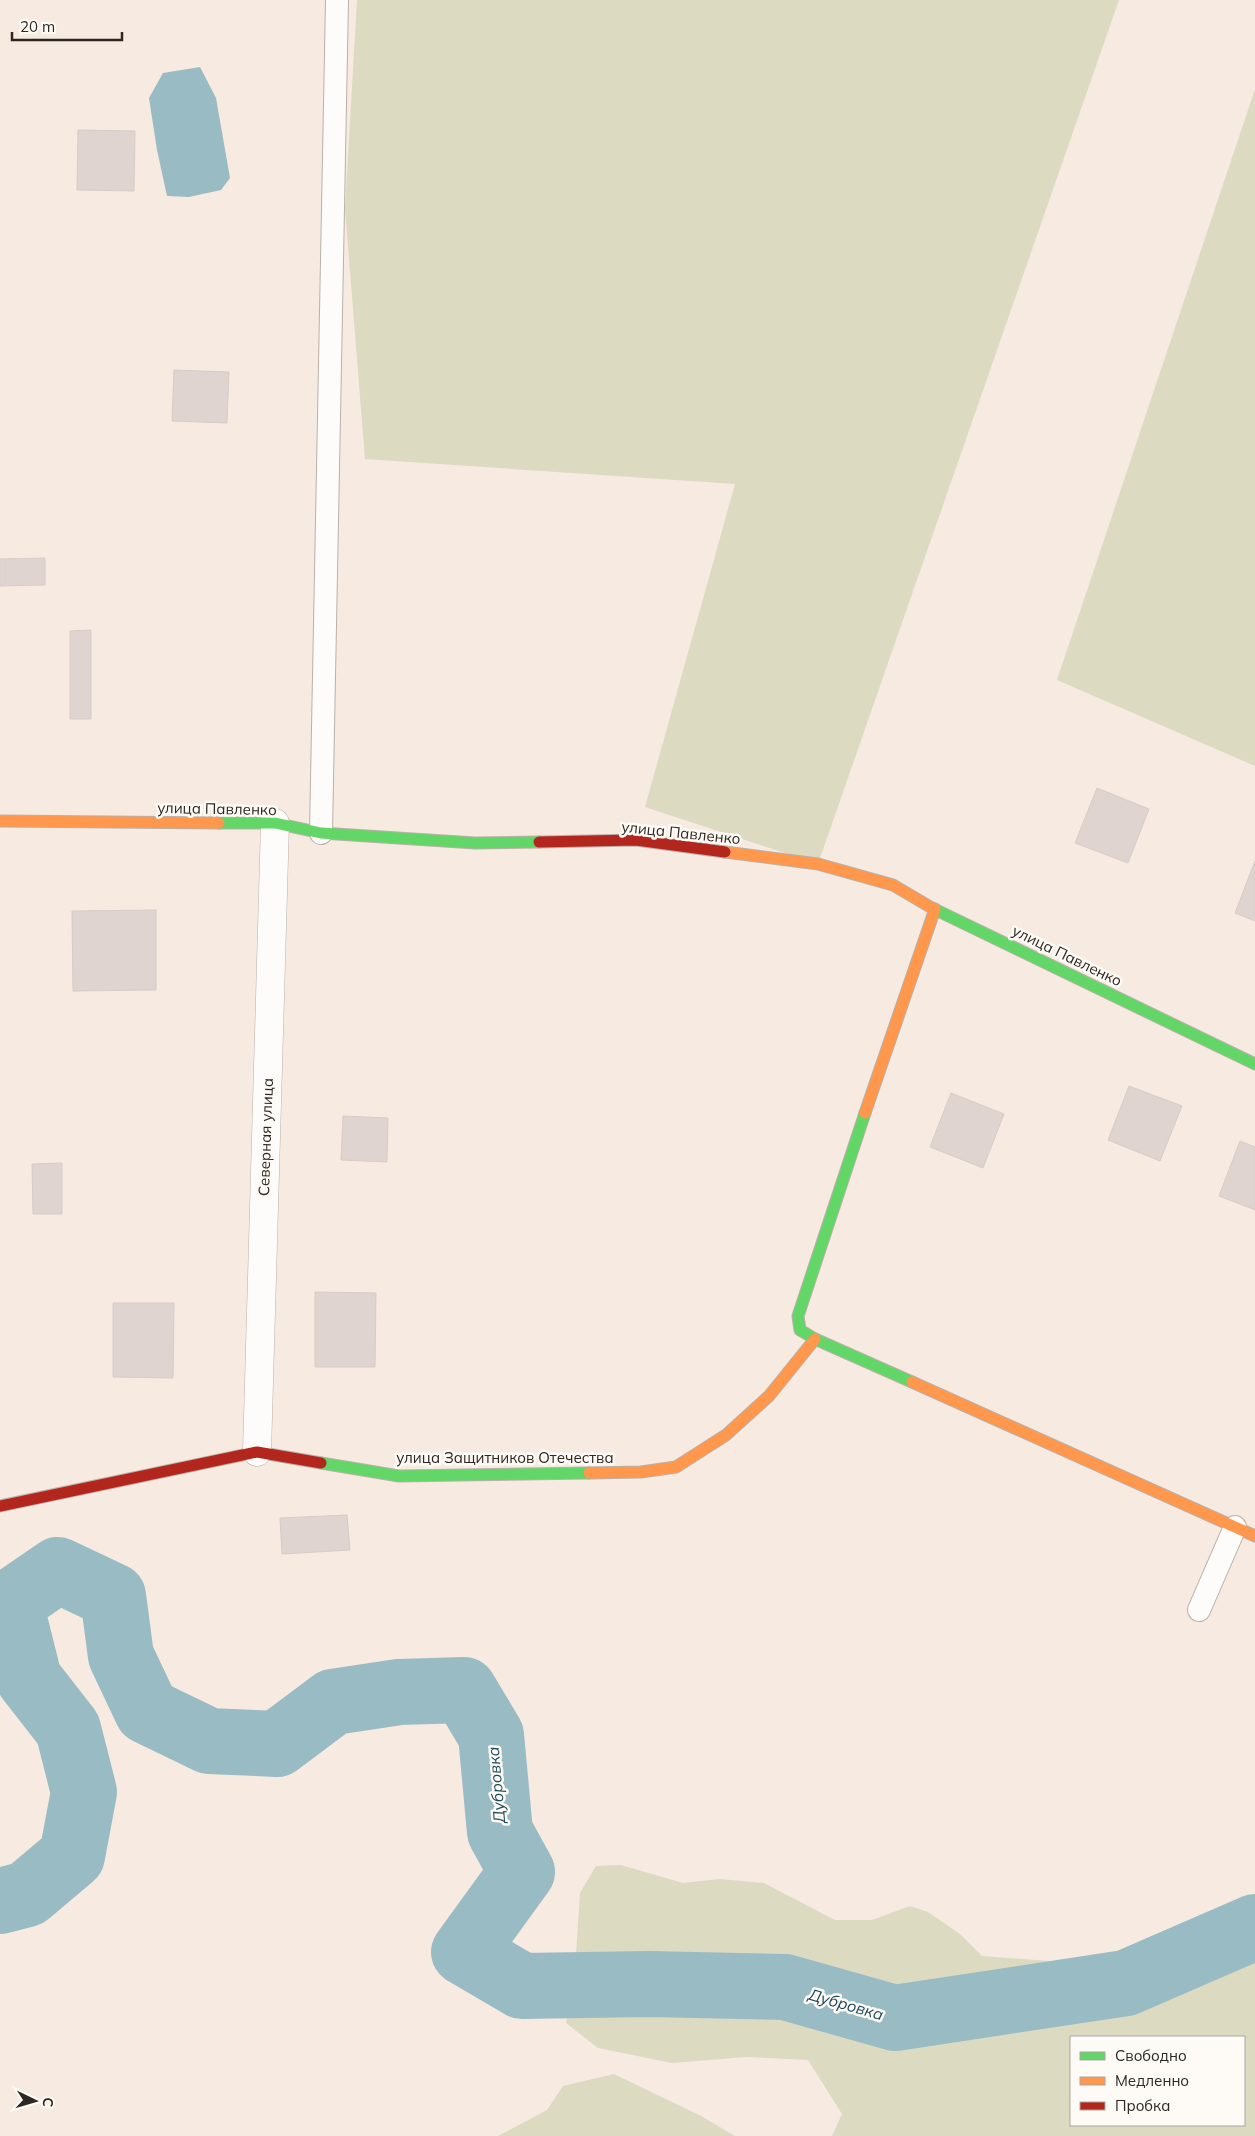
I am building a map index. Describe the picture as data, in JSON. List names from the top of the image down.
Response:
{
  "streets": {
    "street": ["улица Павленко", "Северная улица", "улица Защитников Отечества"]
  },
  "crossings": [
    ["улица Павленко", "Северная улица"],
    ["Северная улица", "улица Защитников Отечества"]
  ],
  "water": ["Дубровка"],
  "legend": ["Свободно", "Медленно", "Пробка"],
  "scale_bar": "20 m",
  "north": "right"
}
